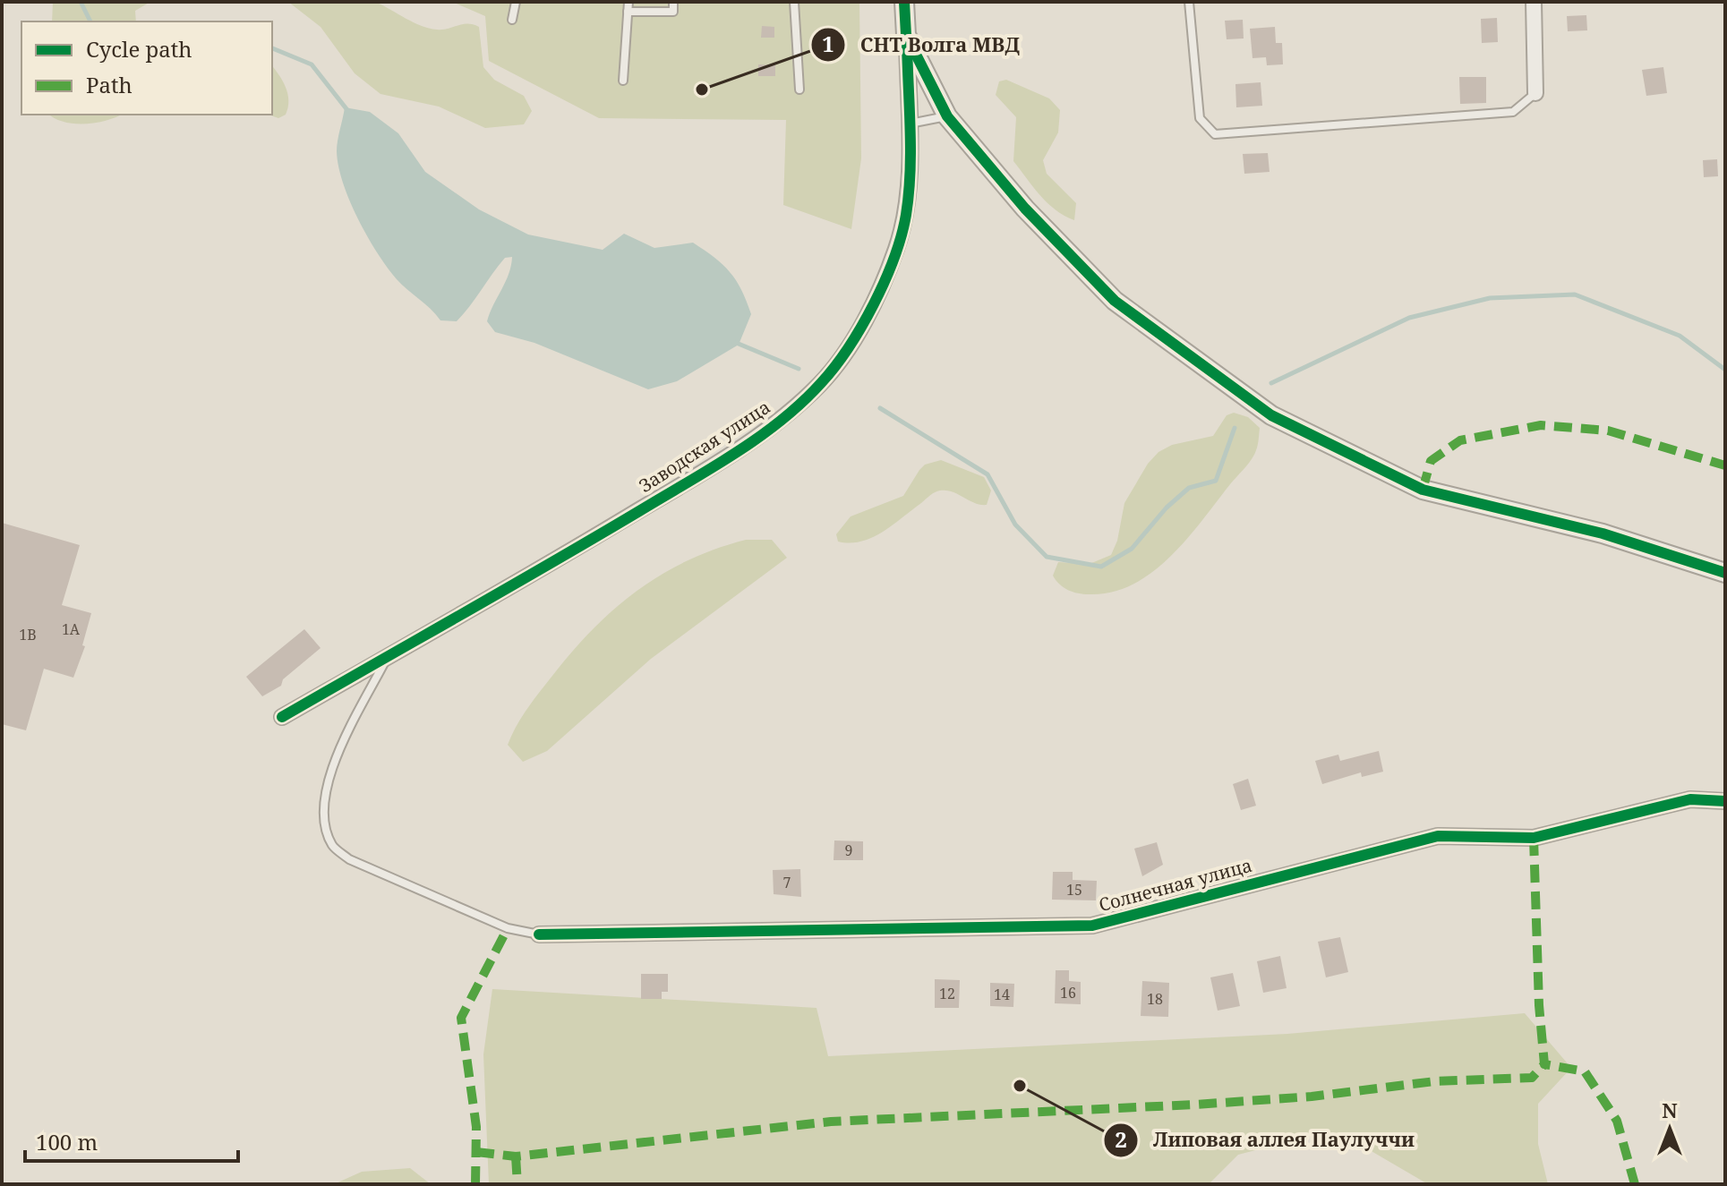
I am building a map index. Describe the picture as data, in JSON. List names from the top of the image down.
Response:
{
  "streets": {
    "street": ["Заводская улица", "Солнечная улица"]
  },
  "places": ["СНТ Волга МВД", "Липовая аллея Паулуччи"],
  "house_numbers": [
    "1А",
    "1В",
    "9",
    "7",
    "15",
    "16",
    "12",
    "14",
    "18"
  ],
  "legend": ["Cycle path", "Path"],
  "scale_bar": "100 m",
  "north": "top"
}
